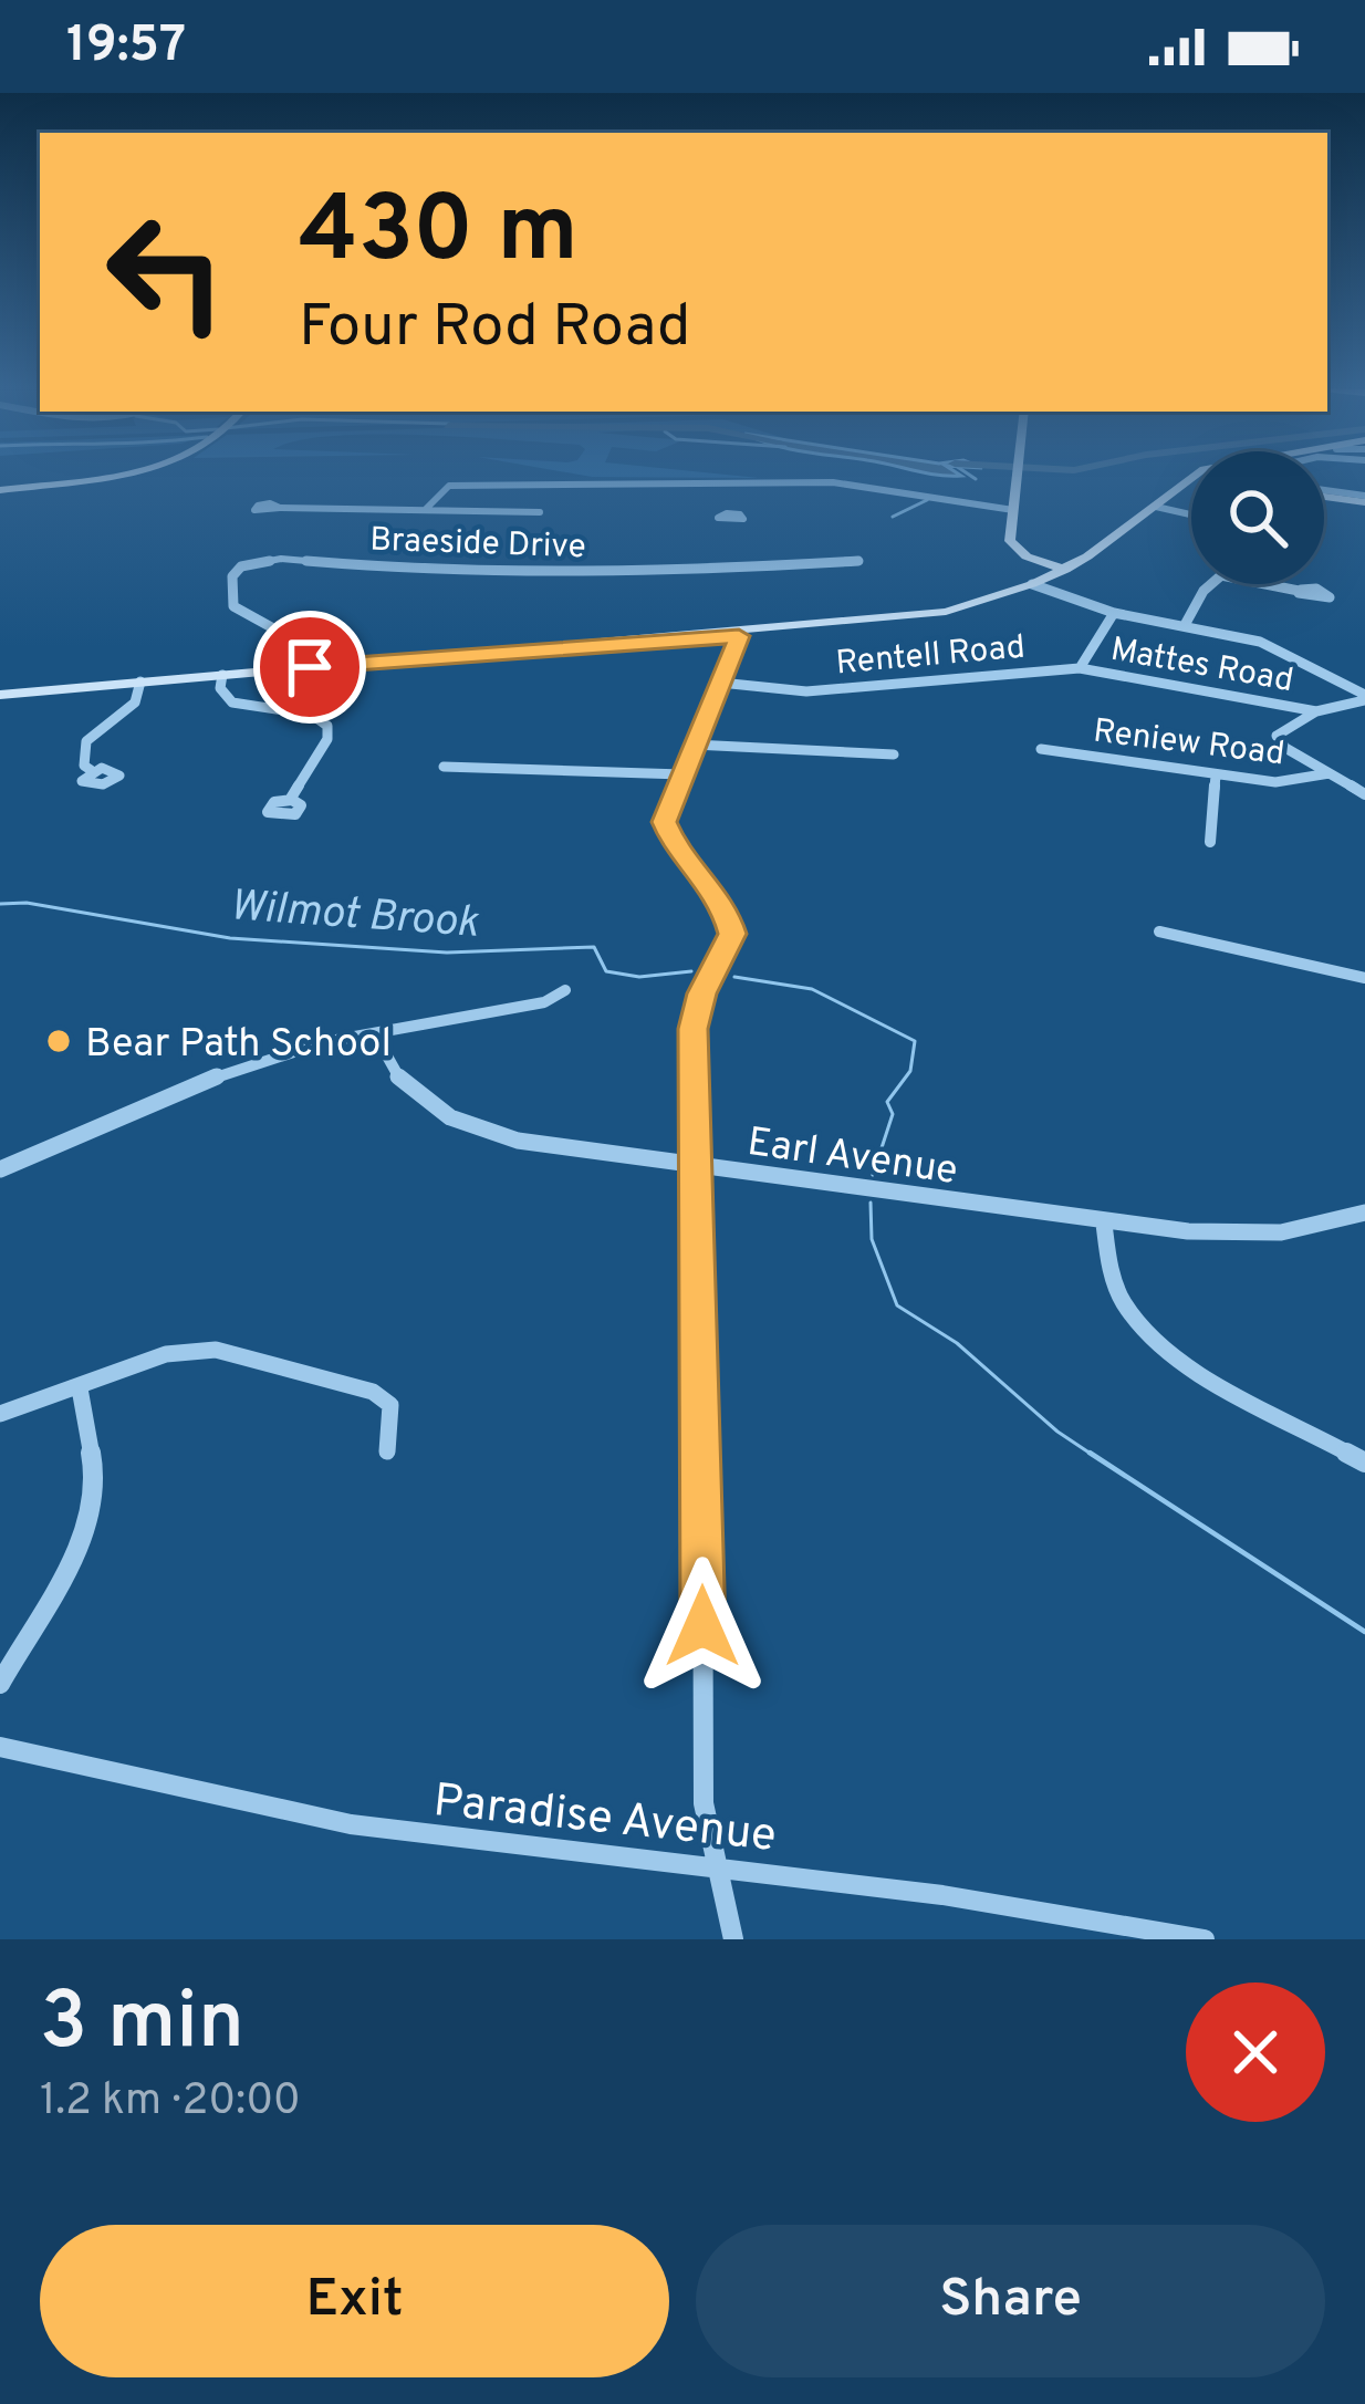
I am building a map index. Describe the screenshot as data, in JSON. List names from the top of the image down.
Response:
{
  "streets": {
    "street": [
      "Braeside Drive",
      "Rentell Road",
      "Mattes Road",
      "Reniew Road",
      "Earl Avenue",
      "Paradise Avenue"
    ]
  },
  "crossings": [
    ["Rentell Road", "Mattes Road"]
  ],
  "water": ["Wilmot Brook"],
  "places": ["Bear Path School"],
  "page": {
    "status": "19:57",
    "turn": ["430 m", "Four Rod Road"],
    "heading": ["3 min", "1.2 km · 20:00"],
    "buttons": ["Exit", "Share"]
  }
}
